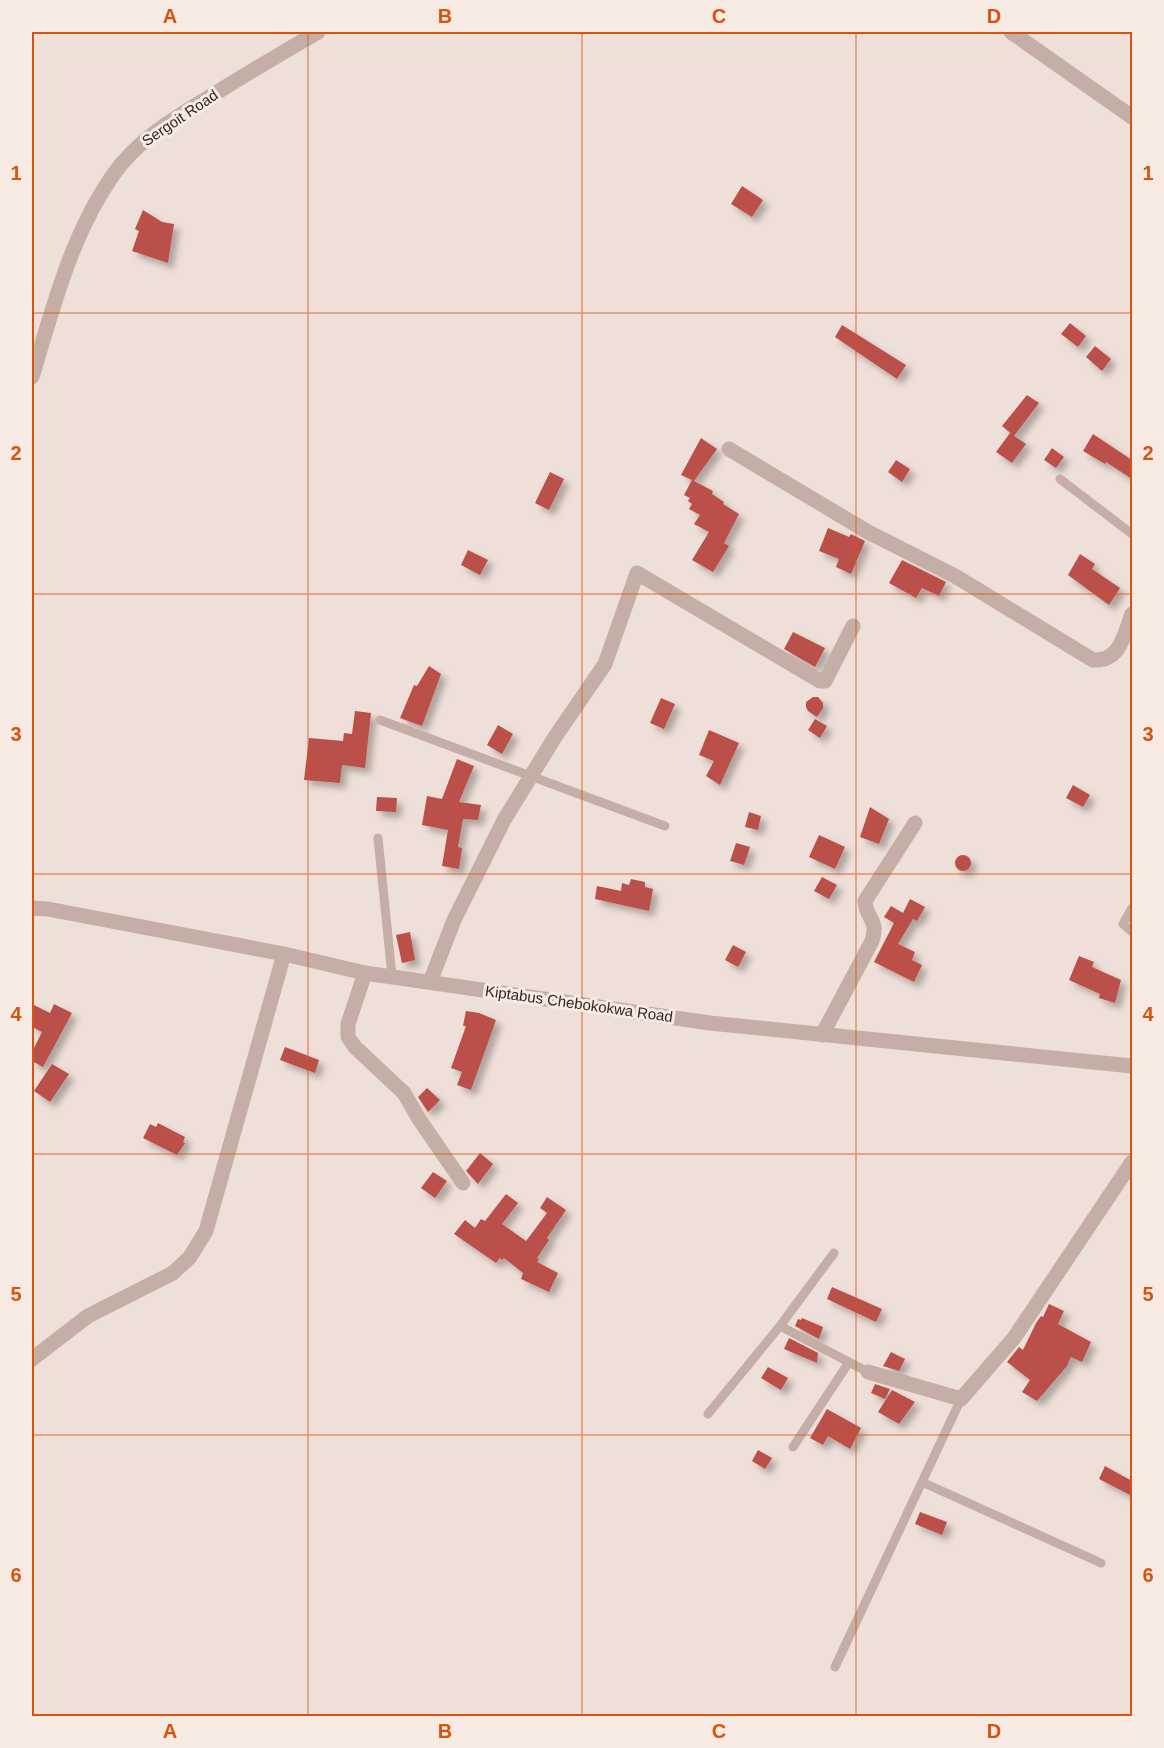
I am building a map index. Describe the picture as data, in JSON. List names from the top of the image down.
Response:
{
  "streets": {
    "street": ["Sergoit Road", "Kiptabus Chebokokwa Road"]
  },
  "grid": {
    "columns": [
      "A",
      "B",
      "C",
      "D"
    ],
    "rows": [
      "1",
      "2",
      "3",
      "4",
      "5",
      "6"
    ]
  }
}
